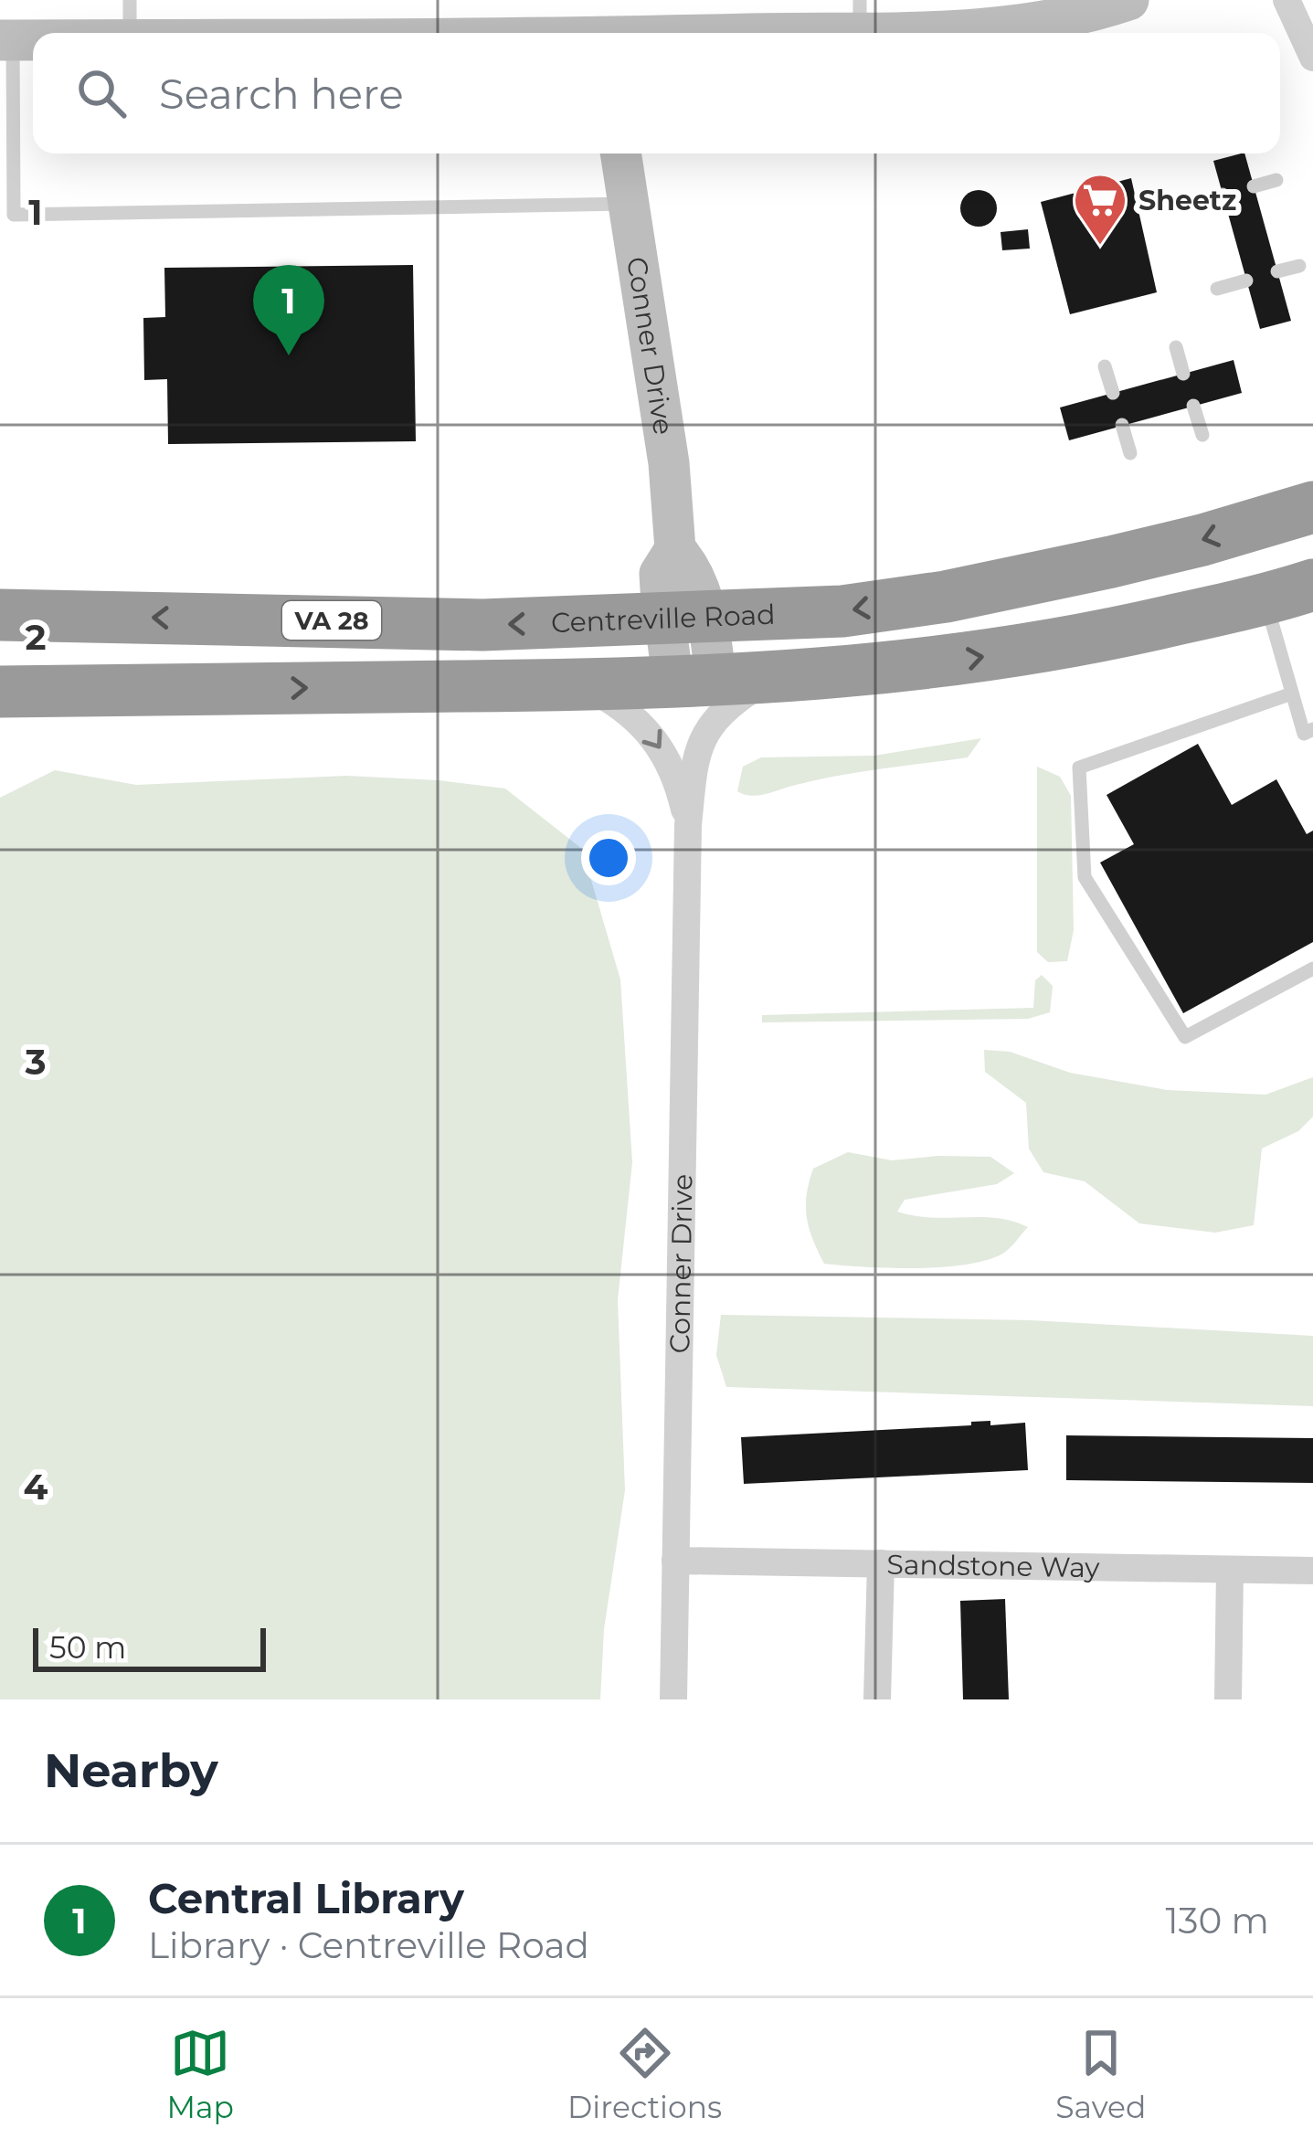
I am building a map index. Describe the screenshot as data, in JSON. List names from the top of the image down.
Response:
{
  "streets": {
    "highway": ["Centreville Road", "VA 28"],
    "street": ["Conner Drive", "Sandstone Way"]
  },
  "crossings": [
    ["Conner Drive", "Centreville Road"],
    ["Conner Drive", "Sandstone Way"]
  ],
  "places": {
    "supermarket": ["Sheetz"]
  },
  "scale_bar": "50 m",
  "page": {
    "search": "Search here",
    "pins": "1",
    "scale": "50 m",
    "heading": "Nearby",
    "list": [
      {
        "mark": "1",
        "name": "Central Library",
        "note": "Library · Centreville Road",
        "value": "130 m"
      }
    ],
    "nav": ["Map", "Directions", "Saved"]
  },
  "grid": {
    "rows": [
      "1",
      "2",
      "3",
      "4"
    ]
  }
}
